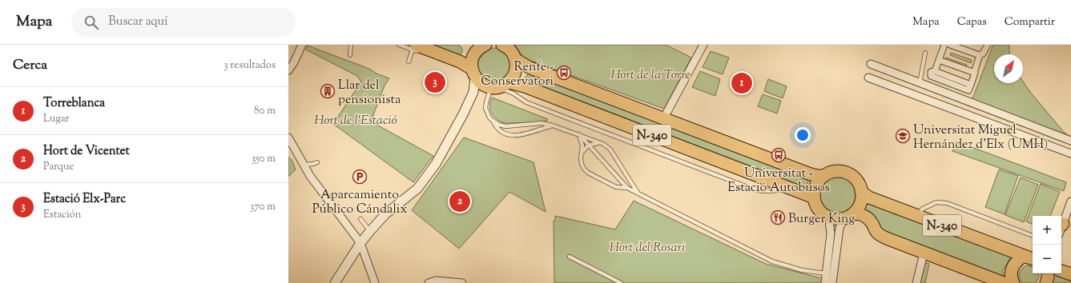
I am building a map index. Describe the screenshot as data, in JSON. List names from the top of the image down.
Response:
{
  "streets": {
    "highway": ["N-340"]
  },
  "parks": ["Hort de la Torre", "Hort de l'Estació", "Hort del Rosari"],
  "places": {
    "bus stop": ["Renfe - Conservatori", "Universitat - Estació Autobusos"],
    "building": ["Llar del pensionista"],
    "school or university": ["Universitat Miguel Hernández d'Elx (UMH)"],
    "parking": ["Aparcamiento Público Cándalix"],
    "restaurant": ["Burger King"]
  },
  "north": "top right",
  "page": {
    "header": "Mapa",
    "search": "Buscar aquí",
    "nav": ["Mapa", "Capas", "Compartir"],
    "heading": ["Cerca", "3 resultados"],
    "pins": ["3", "1", "2"],
    "list": [
      {
        "mark": "1",
        "name": "Torreblanca",
        "note": "Lugar",
        "value": "80 m"
      },
      {
        "mark": "2",
        "name": "Hort de Vicentet",
        "note": "Parque",
        "value": "350 m"
      },
      {
        "mark": "3",
        "name": "Estació Elx-Parc",
        "note": "Estación",
        "value": "370 m"
      }
    ],
    "map_buttons": ["+", "−"]
  }
}
